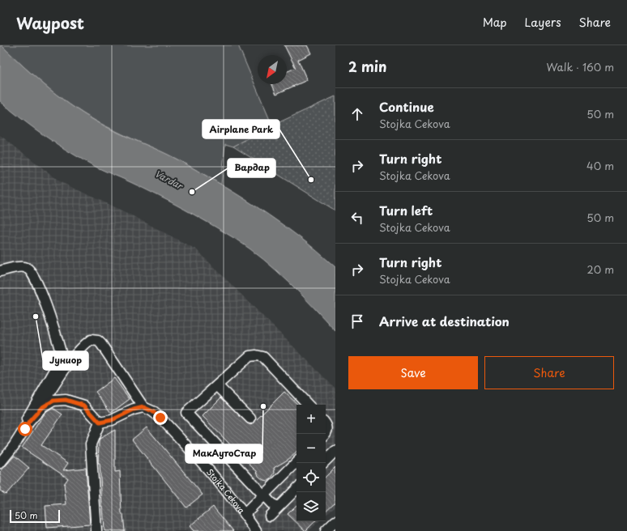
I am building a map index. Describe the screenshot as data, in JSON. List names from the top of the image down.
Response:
{
  "streets": {
    "street": ["Stojka Cekova"]
  },
  "water": ["Vardar"],
  "places": [
    "Airplane Park",
    "Вардар",
    "Јуниор",
    "МакАутоСтар"
  ],
  "scale_bar": "50 m",
  "north": "bottom left",
  "page": {
    "header": "Waypost",
    "nav": ["Map", "Layers", "Share"],
    "heading": ["2 min", "Walk · 160 m"],
    "list": [
      ["Continue", "Stojka Cekova", "50 m"],
      ["Turn right", "Stojka Cekova", "40 m"],
      ["Turn left", "Stojka Cekova", "50 m"],
      ["Turn right", "Stojka Cekova", "20 m"],
      "Arrive at destination"
    ],
    "buttons": ["Save", "Share"],
    "map_buttons": ["+", "−"],
    "scale": "50 m"
  }
}
